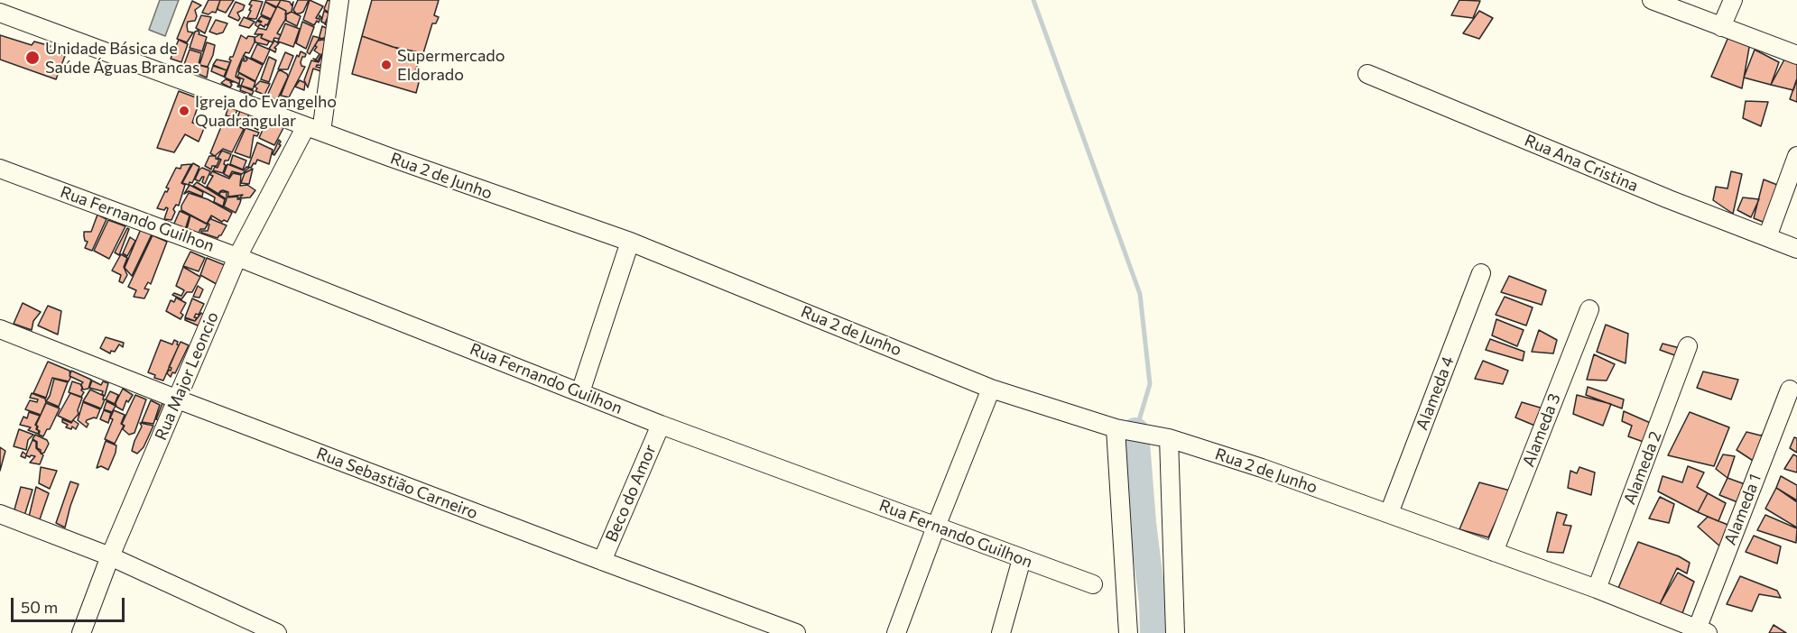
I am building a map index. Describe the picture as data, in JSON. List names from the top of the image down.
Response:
{
  "streets": {
    "street": [
      "Rua Ana Cristina",
      "Rua 2 de Junho",
      "Rua Fernando Guilhon",
      "Rua Major Leoncio",
      "Alameda 4",
      "Alameda 3",
      "Alameda 2",
      "Rua Sebastião Carneiro",
      "Beco do Amor",
      "Alameda 1"
    ]
  },
  "crossings": [
    ["Rua 2 de Junho", "Rua Major Leoncio"],
    ["Rua 2 de Junho", "Alameda 4"],
    ["Rua 2 de Junho", "Alameda 3"],
    ["Rua 2 de Junho", "Alameda 2"],
    ["Rua 2 de Junho", "Alameda 1"],
    ["Rua Fernando Guilhon", "Rua Major Leoncio"],
    ["Rua Fernando Guilhon", "Beco do Amor"],
    ["Rua Major Leoncio", "Rua Sebastião Carneiro"],
    ["Rua Sebastião Carneiro", "Beco do Amor"]
  ],
  "places": ["Unidade Básica de Saúde Águas Brancas", "Supermercado Eldorado", "Igreja do Evangelho Quadrangular"],
  "scale_bar": "50 m"
}
